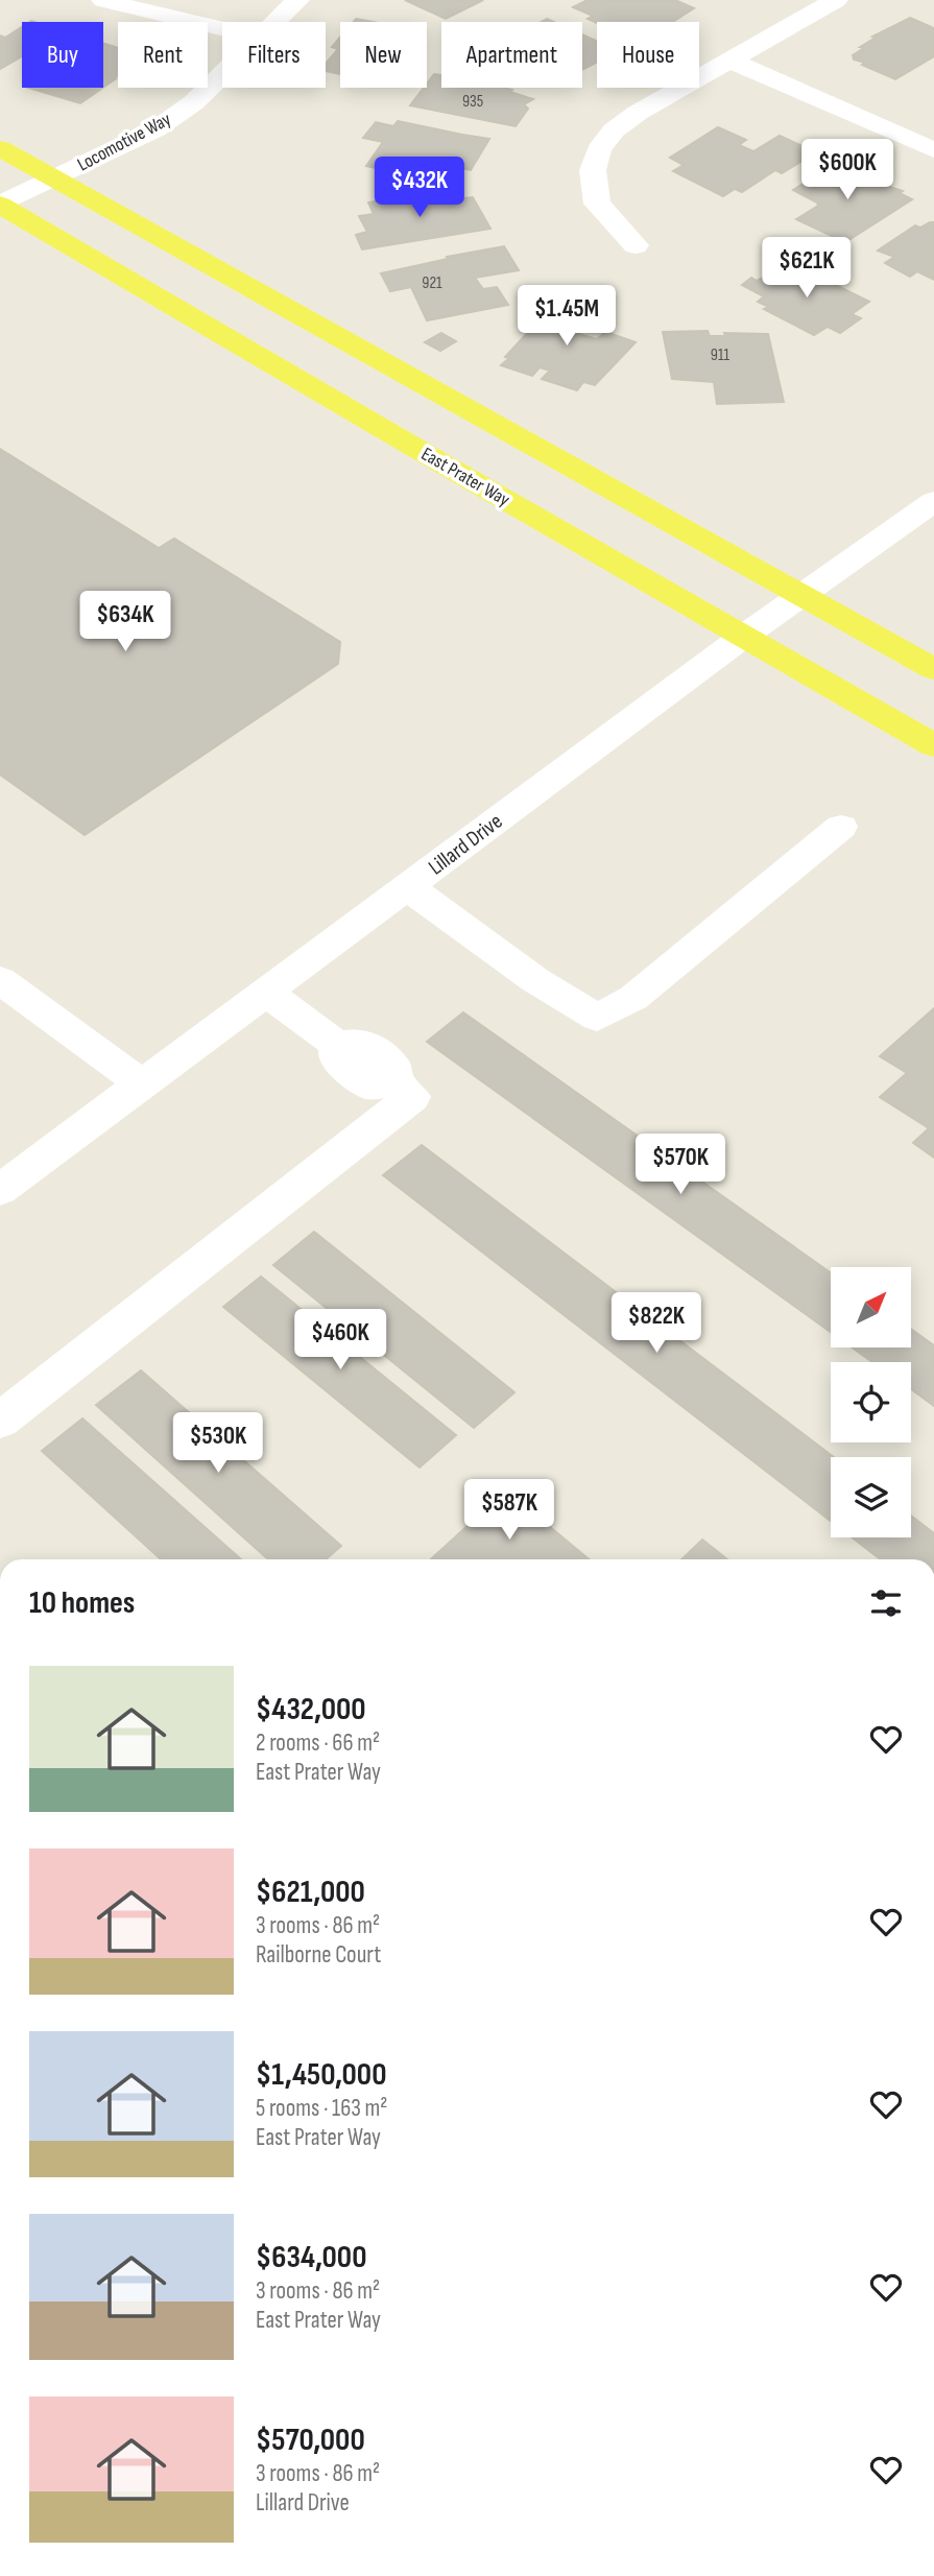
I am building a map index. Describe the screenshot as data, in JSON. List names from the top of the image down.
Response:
{
  "streets": {
    "main road": ["East Prater Way"],
    "street": ["Locomotive Way", "Lillard Drive"]
  },
  "crossings": [
    ["Locomotive Way", "East Prater Way"],
    ["East Prater Way", "Lillard Drive"]
  ],
  "house_numbers": ["935", "921", "911"],
  "north": "top right",
  "page": {
    "chip": [
      "Buy",
      "Rent",
      "Filters",
      "New",
      "Apartment",
      "House"
    ],
    "price": [
      "$600K",
      "$432K",
      "$621K",
      "$1.45M",
      "$634K",
      "$570K",
      "$822K",
      "$460K",
      "$530K",
      "$587K"
    ],
    "heading": "10 homes",
    "list": [
      {
        "name": "$432,000",
        "note": "2 rooms · 66 m² · East Prater Way"
      },
      {
        "name": "$621,000",
        "note": "3 rooms · 86 m² · Railborne Court"
      },
      {
        "name": "$1,450,000",
        "note": "5 rooms · 163 m² · East Prater Way"
      },
      {
        "name": "$634,000",
        "note": "3 rooms · 86 m² · East Prater Way"
      },
      {
        "name": "$570,000",
        "note": "3 rooms · 86 m² · Lillard Drive"
      }
    ]
  }
}
